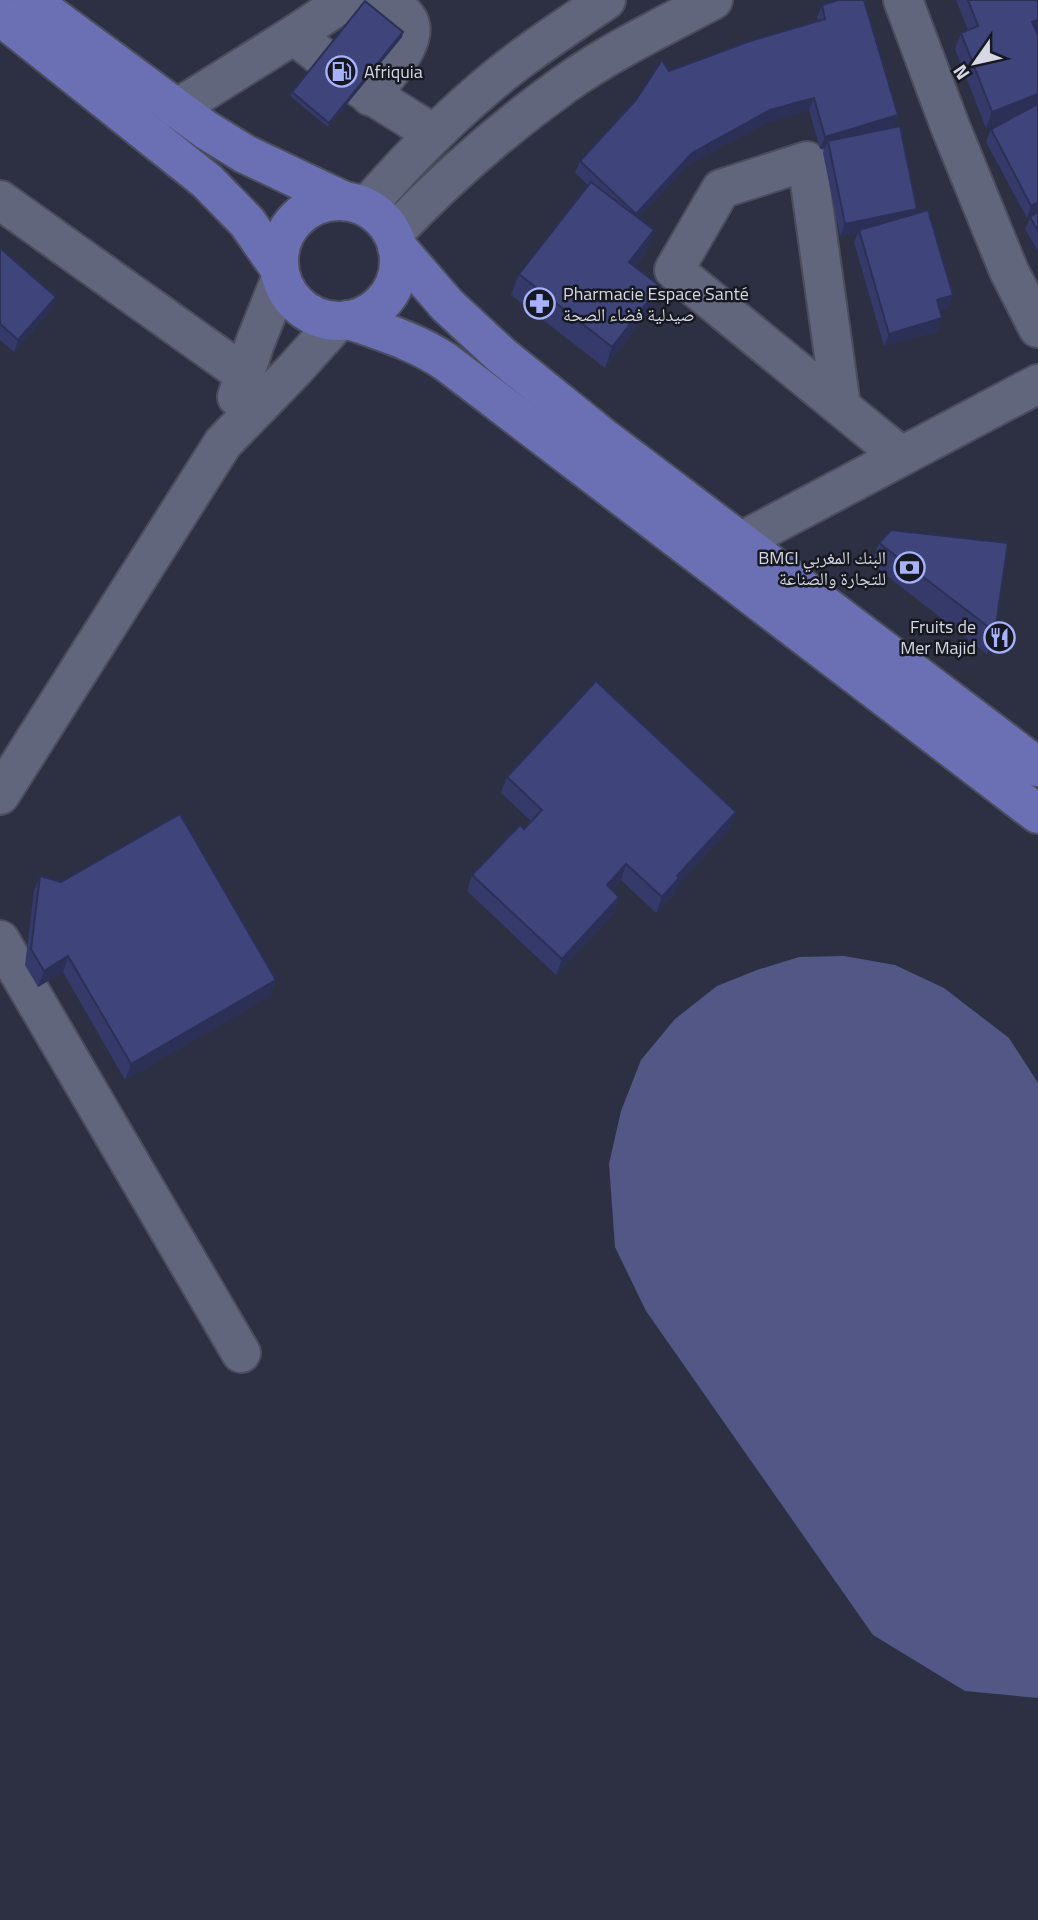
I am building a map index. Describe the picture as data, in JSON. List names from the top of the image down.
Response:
{
  "places": {
    "fuel station": ["Afriquia"],
    "pharmacy": ["Pharmacie Espace Santé صيدلية فضاء الصحة"],
    "bank": ["BMCI البنك المغربي للتجارة والصناعة"],
    "restaurant": ["Fruits de Mer Majid"]
  },
  "north": "bottom left"
}
